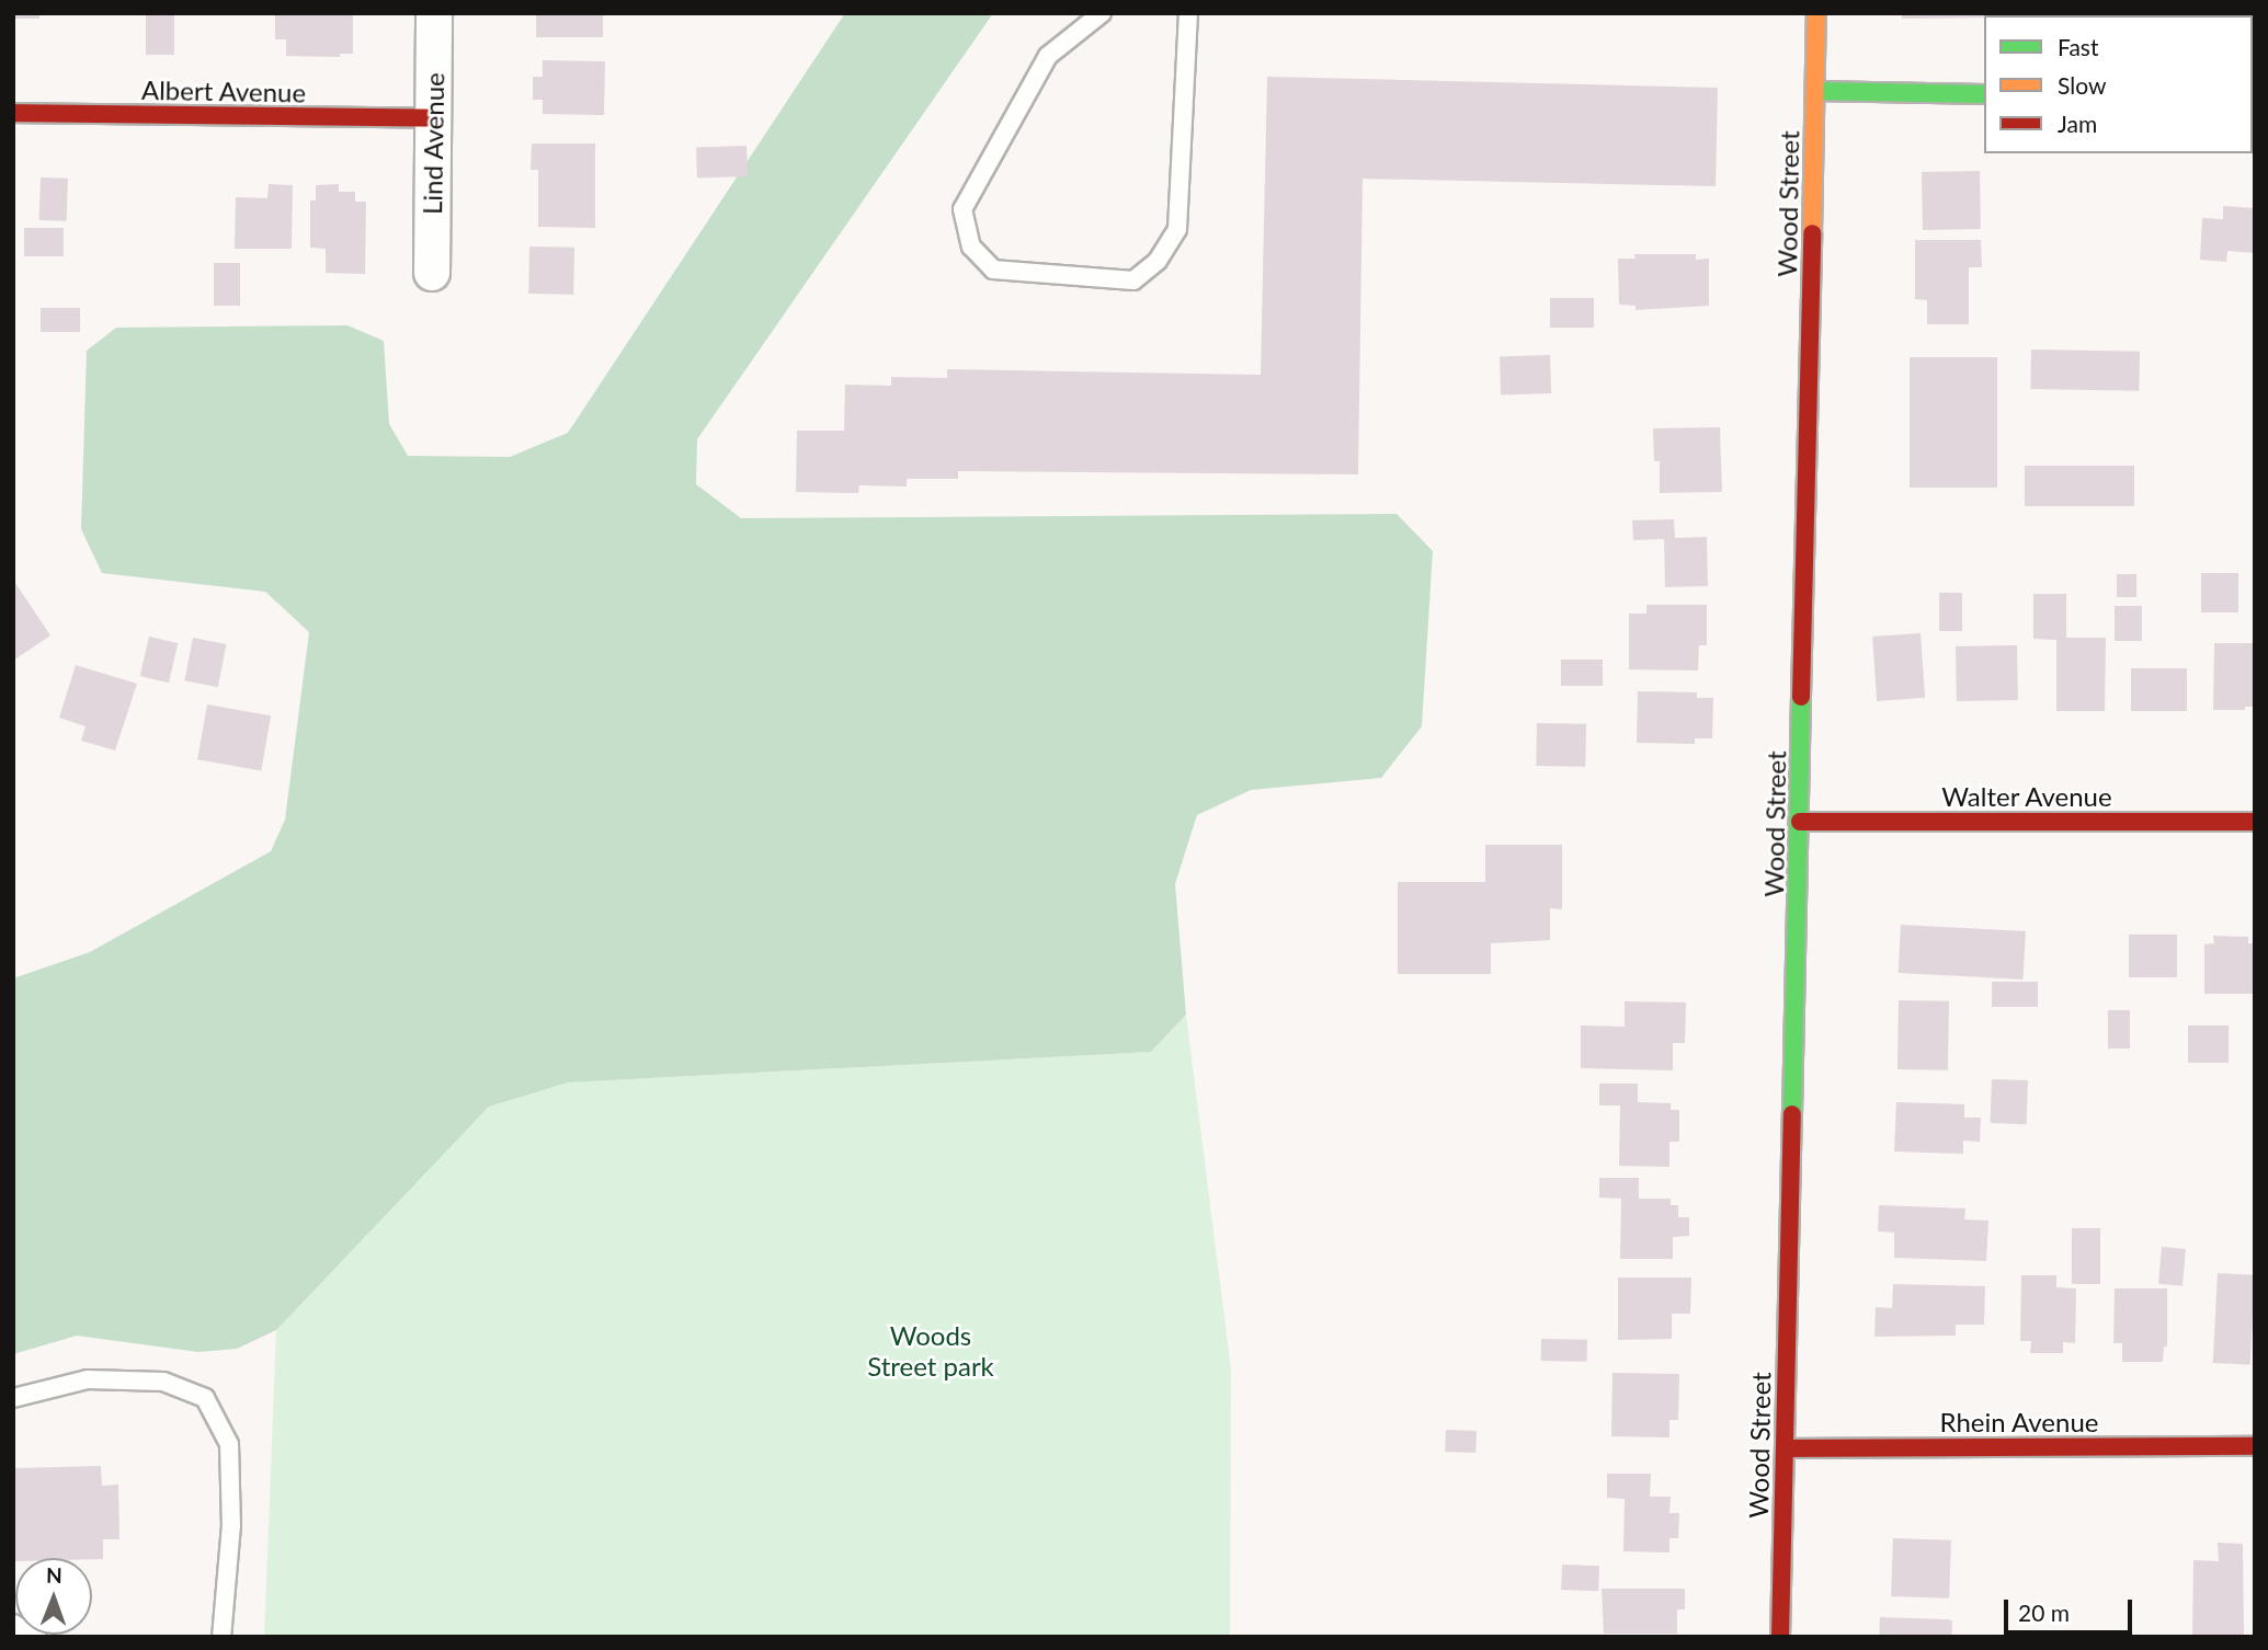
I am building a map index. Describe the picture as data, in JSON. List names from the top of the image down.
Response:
{
  "streets": {
    "street": [
      "Albert Avenue",
      "Lind Avenue",
      "Wood Street",
      "Walter Avenue",
      "Rhein Avenue"
    ]
  },
  "crossings": [
    ["Albert Avenue", "Lind Avenue"],
    ["Wood Street", "Walter Avenue"],
    ["Wood Street", "Rhein Avenue"]
  ],
  "parks": ["Woods Street park"],
  "legend": ["Fast", "Slow", "Jam"],
  "scale_bar": "20 m",
  "north": "top"
}
